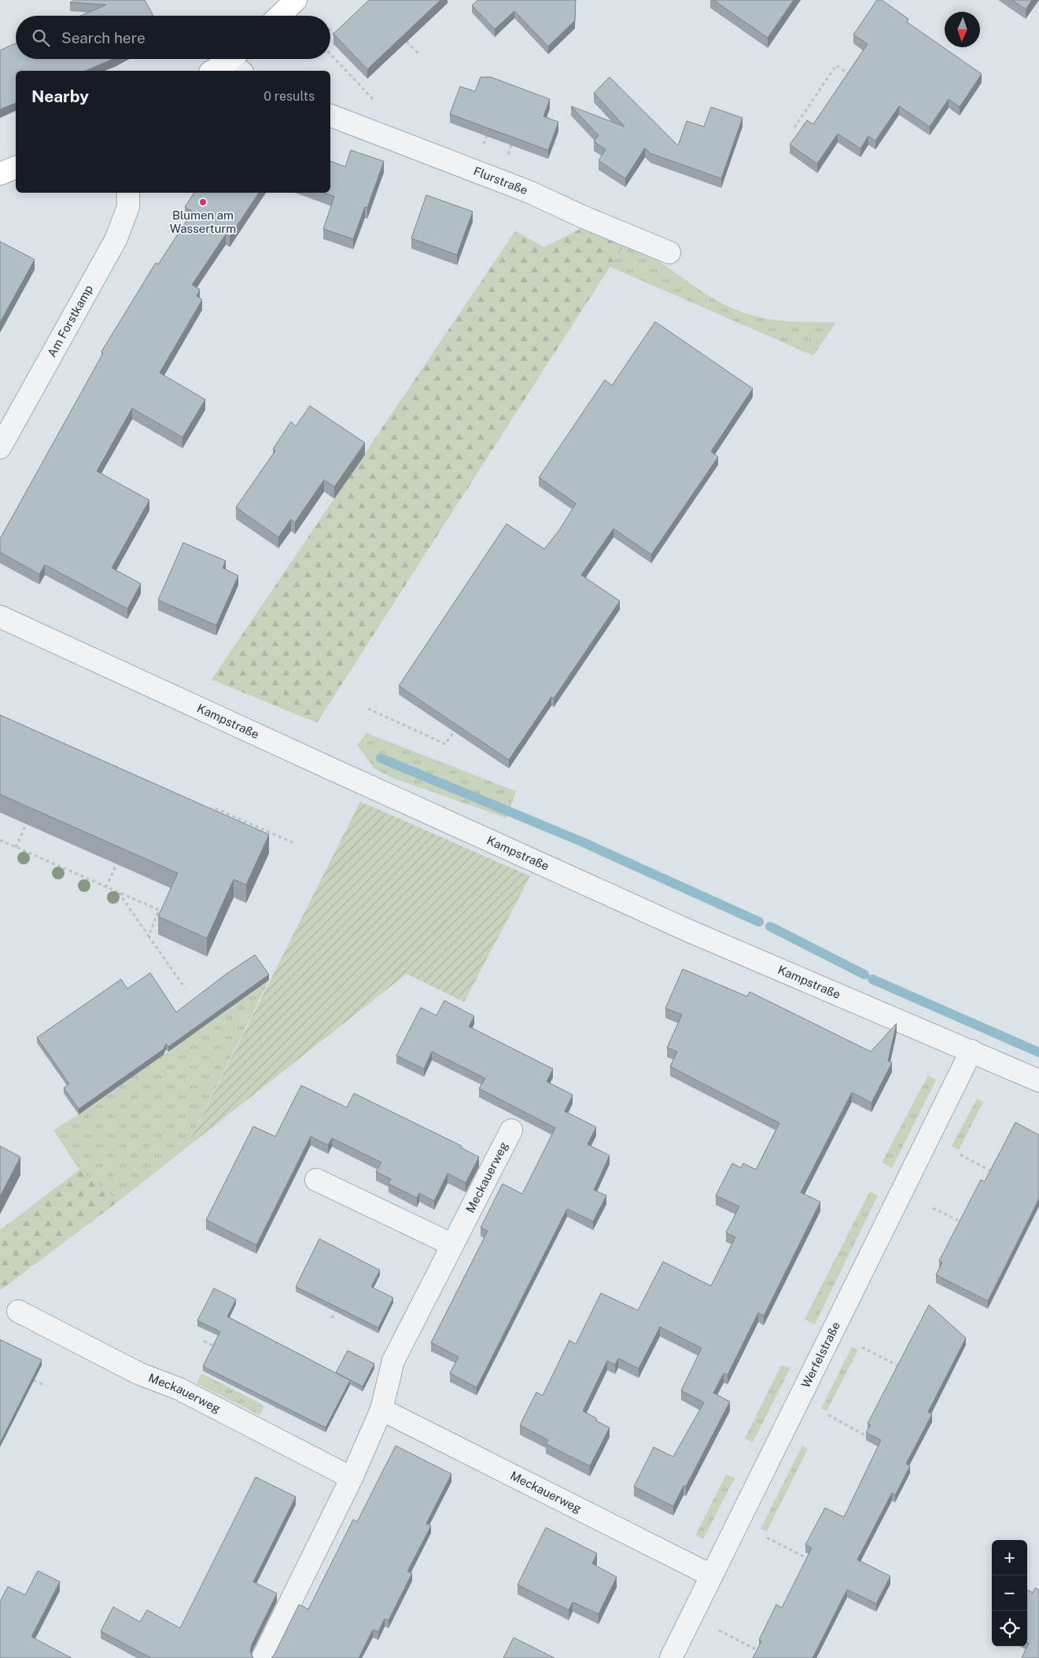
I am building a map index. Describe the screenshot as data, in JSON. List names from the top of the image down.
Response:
{
  "streets": {
    "street": [
      "Flurstraße",
      "Am Forstkamp",
      "Kampstraße",
      "Meckauerweg",
      "Werfelstraße"
    ]
  },
  "crossings": [
    ["Kampstraße", "Werfelstraße"],
    ["Meckauerweg", "Werfelstraße"]
  ],
  "places": ["Blumen am Wasserturm"],
  "north": "bottom",
  "page": {
    "search": "Search here",
    "heading": ["Nearby", "0 results"],
    "map_buttons": ["+", "−"]
  }
}
